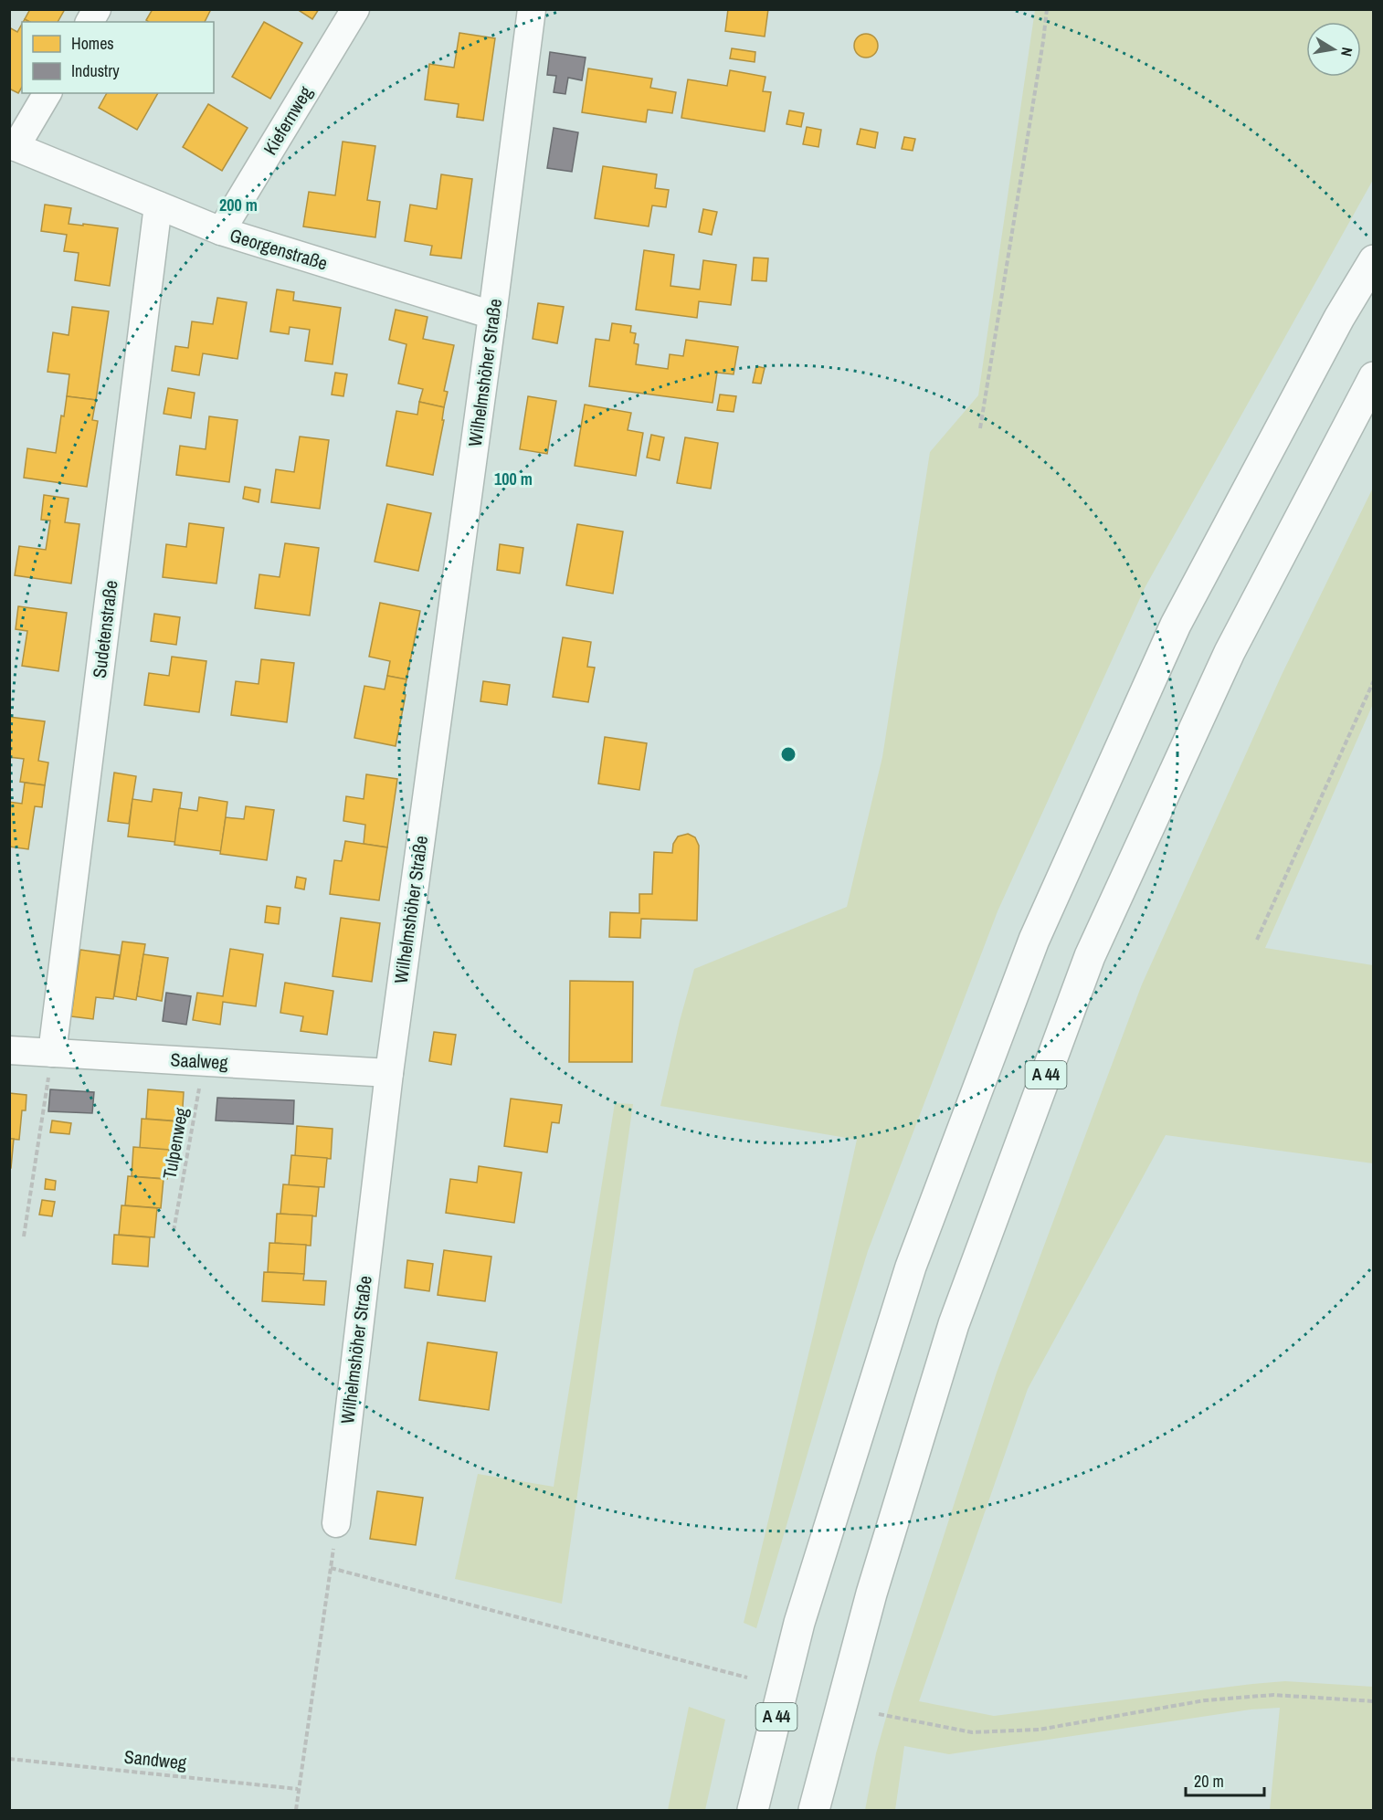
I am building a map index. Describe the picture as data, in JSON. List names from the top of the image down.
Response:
{
  "streets": {
    "highway": ["A 44"],
    "street": [
      "Kiefernweg",
      "Georgenstraße",
      "Wilhelmshöher Straße",
      "Sudetenstraße",
      "Saalweg"
    ],
    "path": ["Tulpenweg", "Sandweg"]
  },
  "crossings": [
    ["Kiefernweg", "Georgenstraße"],
    ["Georgenstraße", "Wilhelmshöher Straße"],
    ["Georgenstraße", "Sudetenstraße"],
    ["Wilhelmshöher Straße", "Saalweg"],
    ["Sudetenstraße", "Saalweg"],
    ["Saalweg", "Tulpenweg"]
  ],
  "legend": ["Homes", "Industry"],
  "scale_bar": "20 m",
  "north": "right",
  "rings": ["200 m", "100 m"]
}
